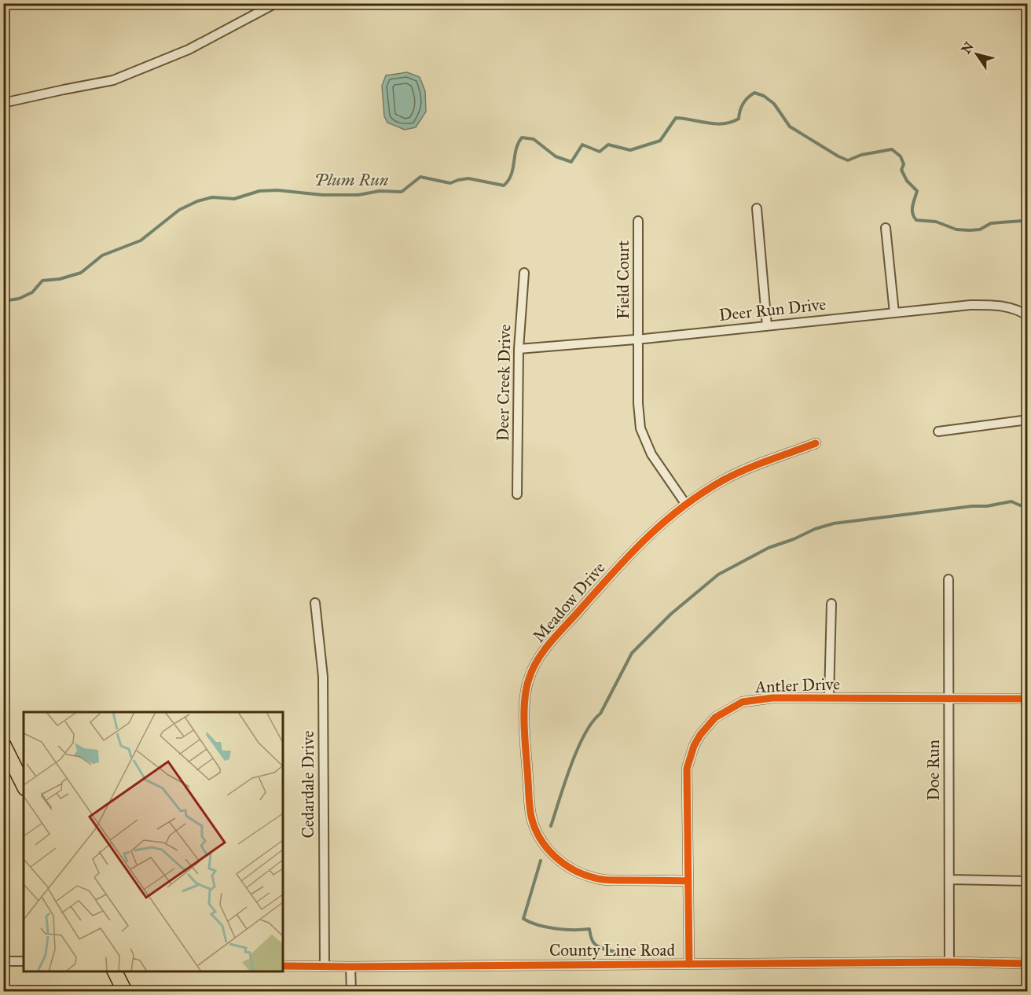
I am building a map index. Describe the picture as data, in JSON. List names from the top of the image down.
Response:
{
  "streets": {
    "street": [
      "Field Court",
      "Deer Run Drive",
      "Deer Creek Drive",
      "Meadow Drive",
      "Antler Drive",
      "Doe Run",
      "Cedardale Drive",
      "County Line Road"
    ]
  },
  "crossings": [
    ["Field Court", "Deer Run Drive"],
    ["Field Court", "Meadow Drive"],
    ["Deer Run Drive", "Deer Creek Drive"],
    ["Meadow Drive", "Antler Drive"],
    ["Antler Drive", "Doe Run"],
    ["Antler Drive", "County Line Road"],
    ["Doe Run", "County Line Road"],
    ["Cedardale Drive", "County Line Road"]
  ],
  "water": ["Plum Run"],
  "north": "top left"
}
